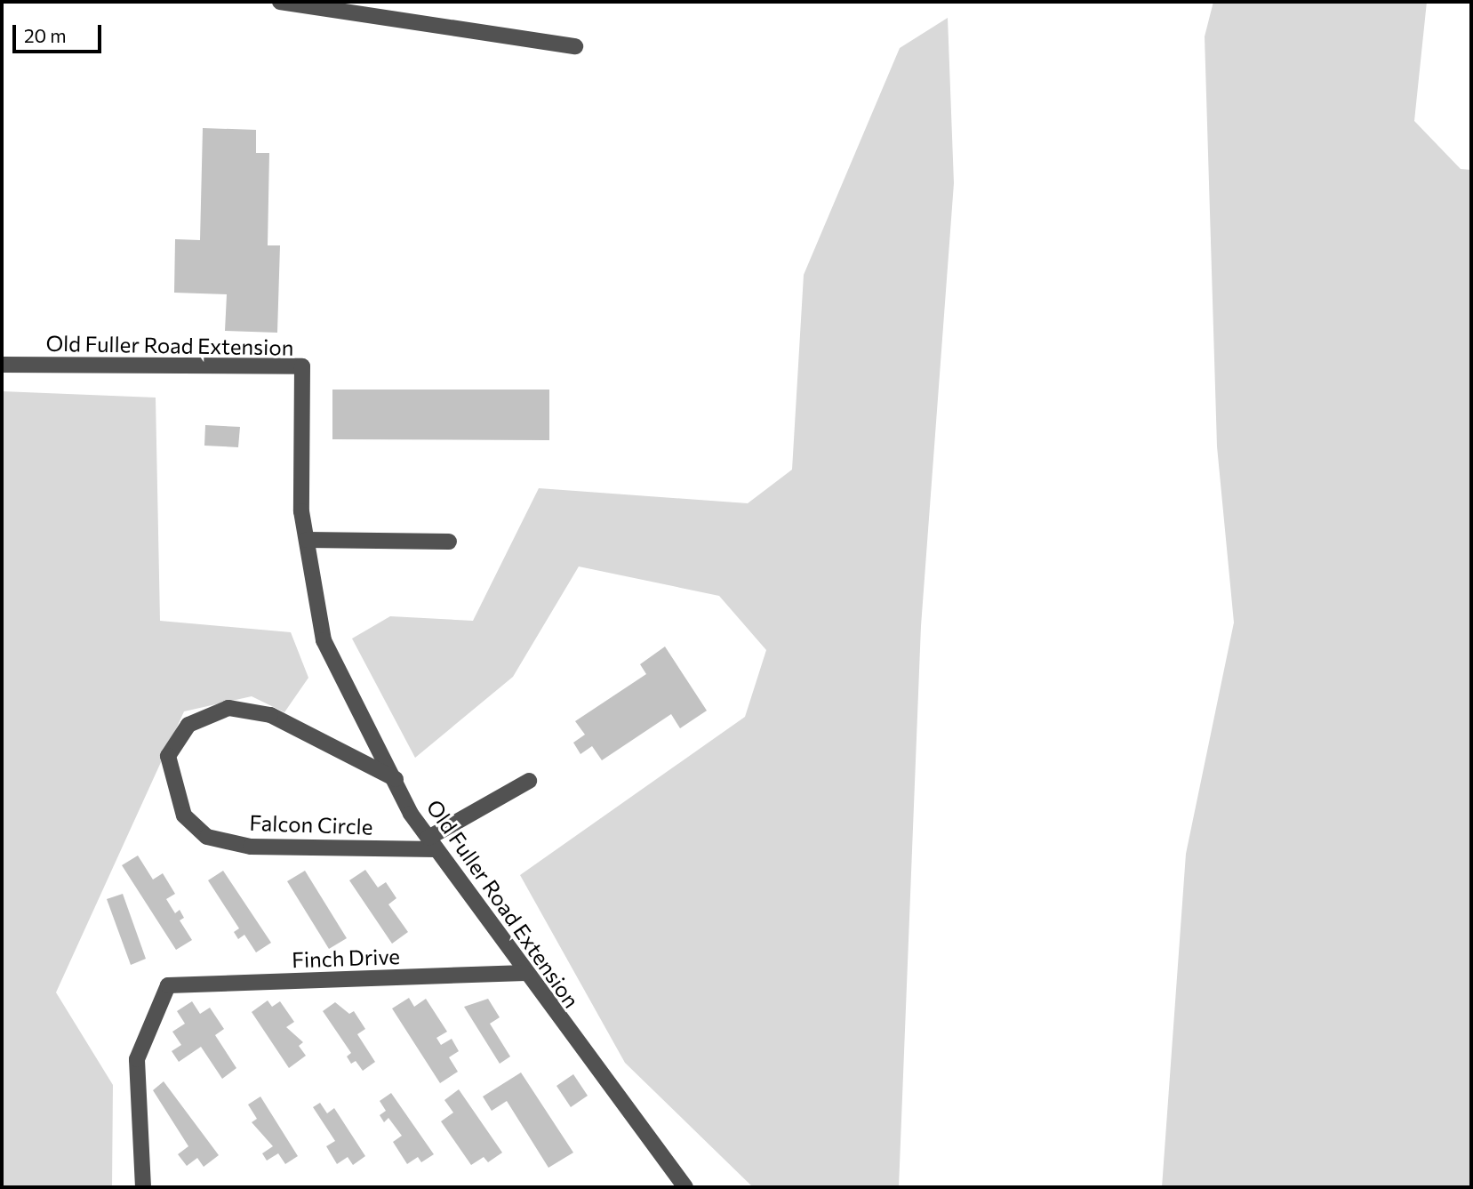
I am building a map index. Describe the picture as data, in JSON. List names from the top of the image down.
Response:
{
  "streets": {
    "street": ["Old Fuller Road Extension", "Falcon Circle", "Finch Drive"]
  },
  "crossings": [
    ["Old Fuller Road Extension", "Falcon Circle"],
    ["Old Fuller Road Extension", "Finch Drive"]
  ],
  "scale_bar": "20 m"
}
